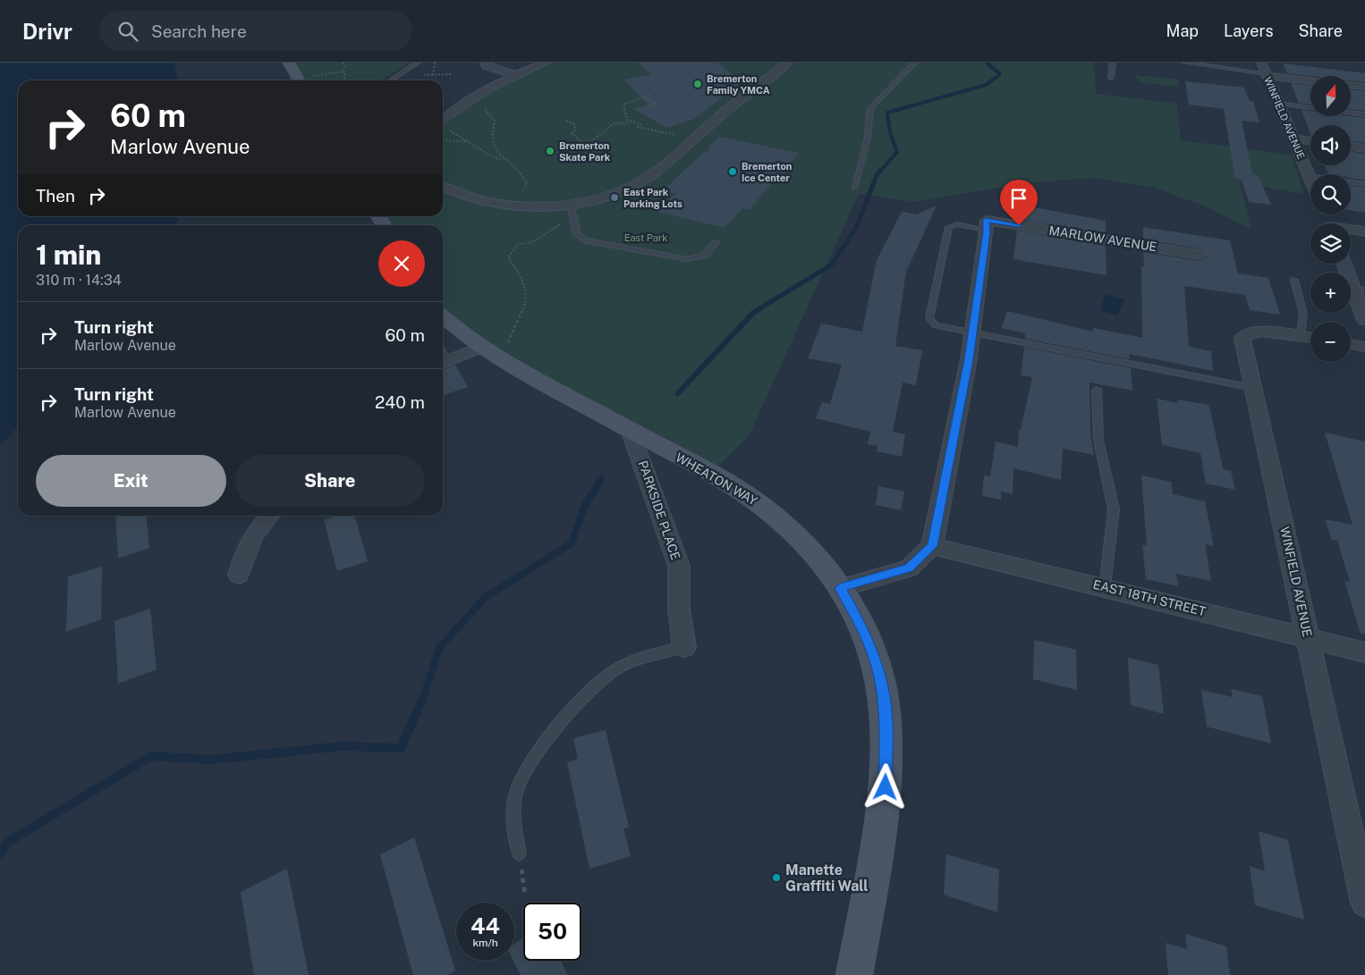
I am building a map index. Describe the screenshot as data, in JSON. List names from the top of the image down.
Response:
{
  "streets": {
    "main road": ["WHEATON WAY"],
    "street": [
      "WINFIELD AVENUE",
      "MARLOW AVENUE",
      "PARKSIDE PLACE",
      "EAST 18TH STREET"
    ]
  },
  "crossings": [
    ["WINFIELD AVENUE", "EAST 18TH STREET"],
    ["WHEATON WAY", "PARKSIDE PLACE"]
  ],
  "parks": ["East Park"],
  "places": [
    "Bremerton Family YMCA",
    "Bremerton Skate Park",
    "Bremerton Ice Center",
    "East Park Parking Lots",
    "Manette Graffiti Wall"
  ],
  "north": "top",
  "page": {
    "header": "Drivr",
    "search": "Search here",
    "nav": ["Map", "Layers", "Share"],
    "map_buttons": ["+", "−"],
    "turn": ["60 m", "Marlow Avenue"],
    "then": "Then",
    "heading": ["1 min", "310 m · 14:34"],
    "list": [
      {
        "name": "Turn right",
        "note": "Marlow Avenue",
        "value": "60 m"
      },
      {
        "name": "Turn right",
        "note": "Marlow Avenue",
        "value": "240 m"
      }
    ],
    "buttons": ["Exit", "Share"],
    "speed": "44 km/h",
    "limit": "50"
  }
}
